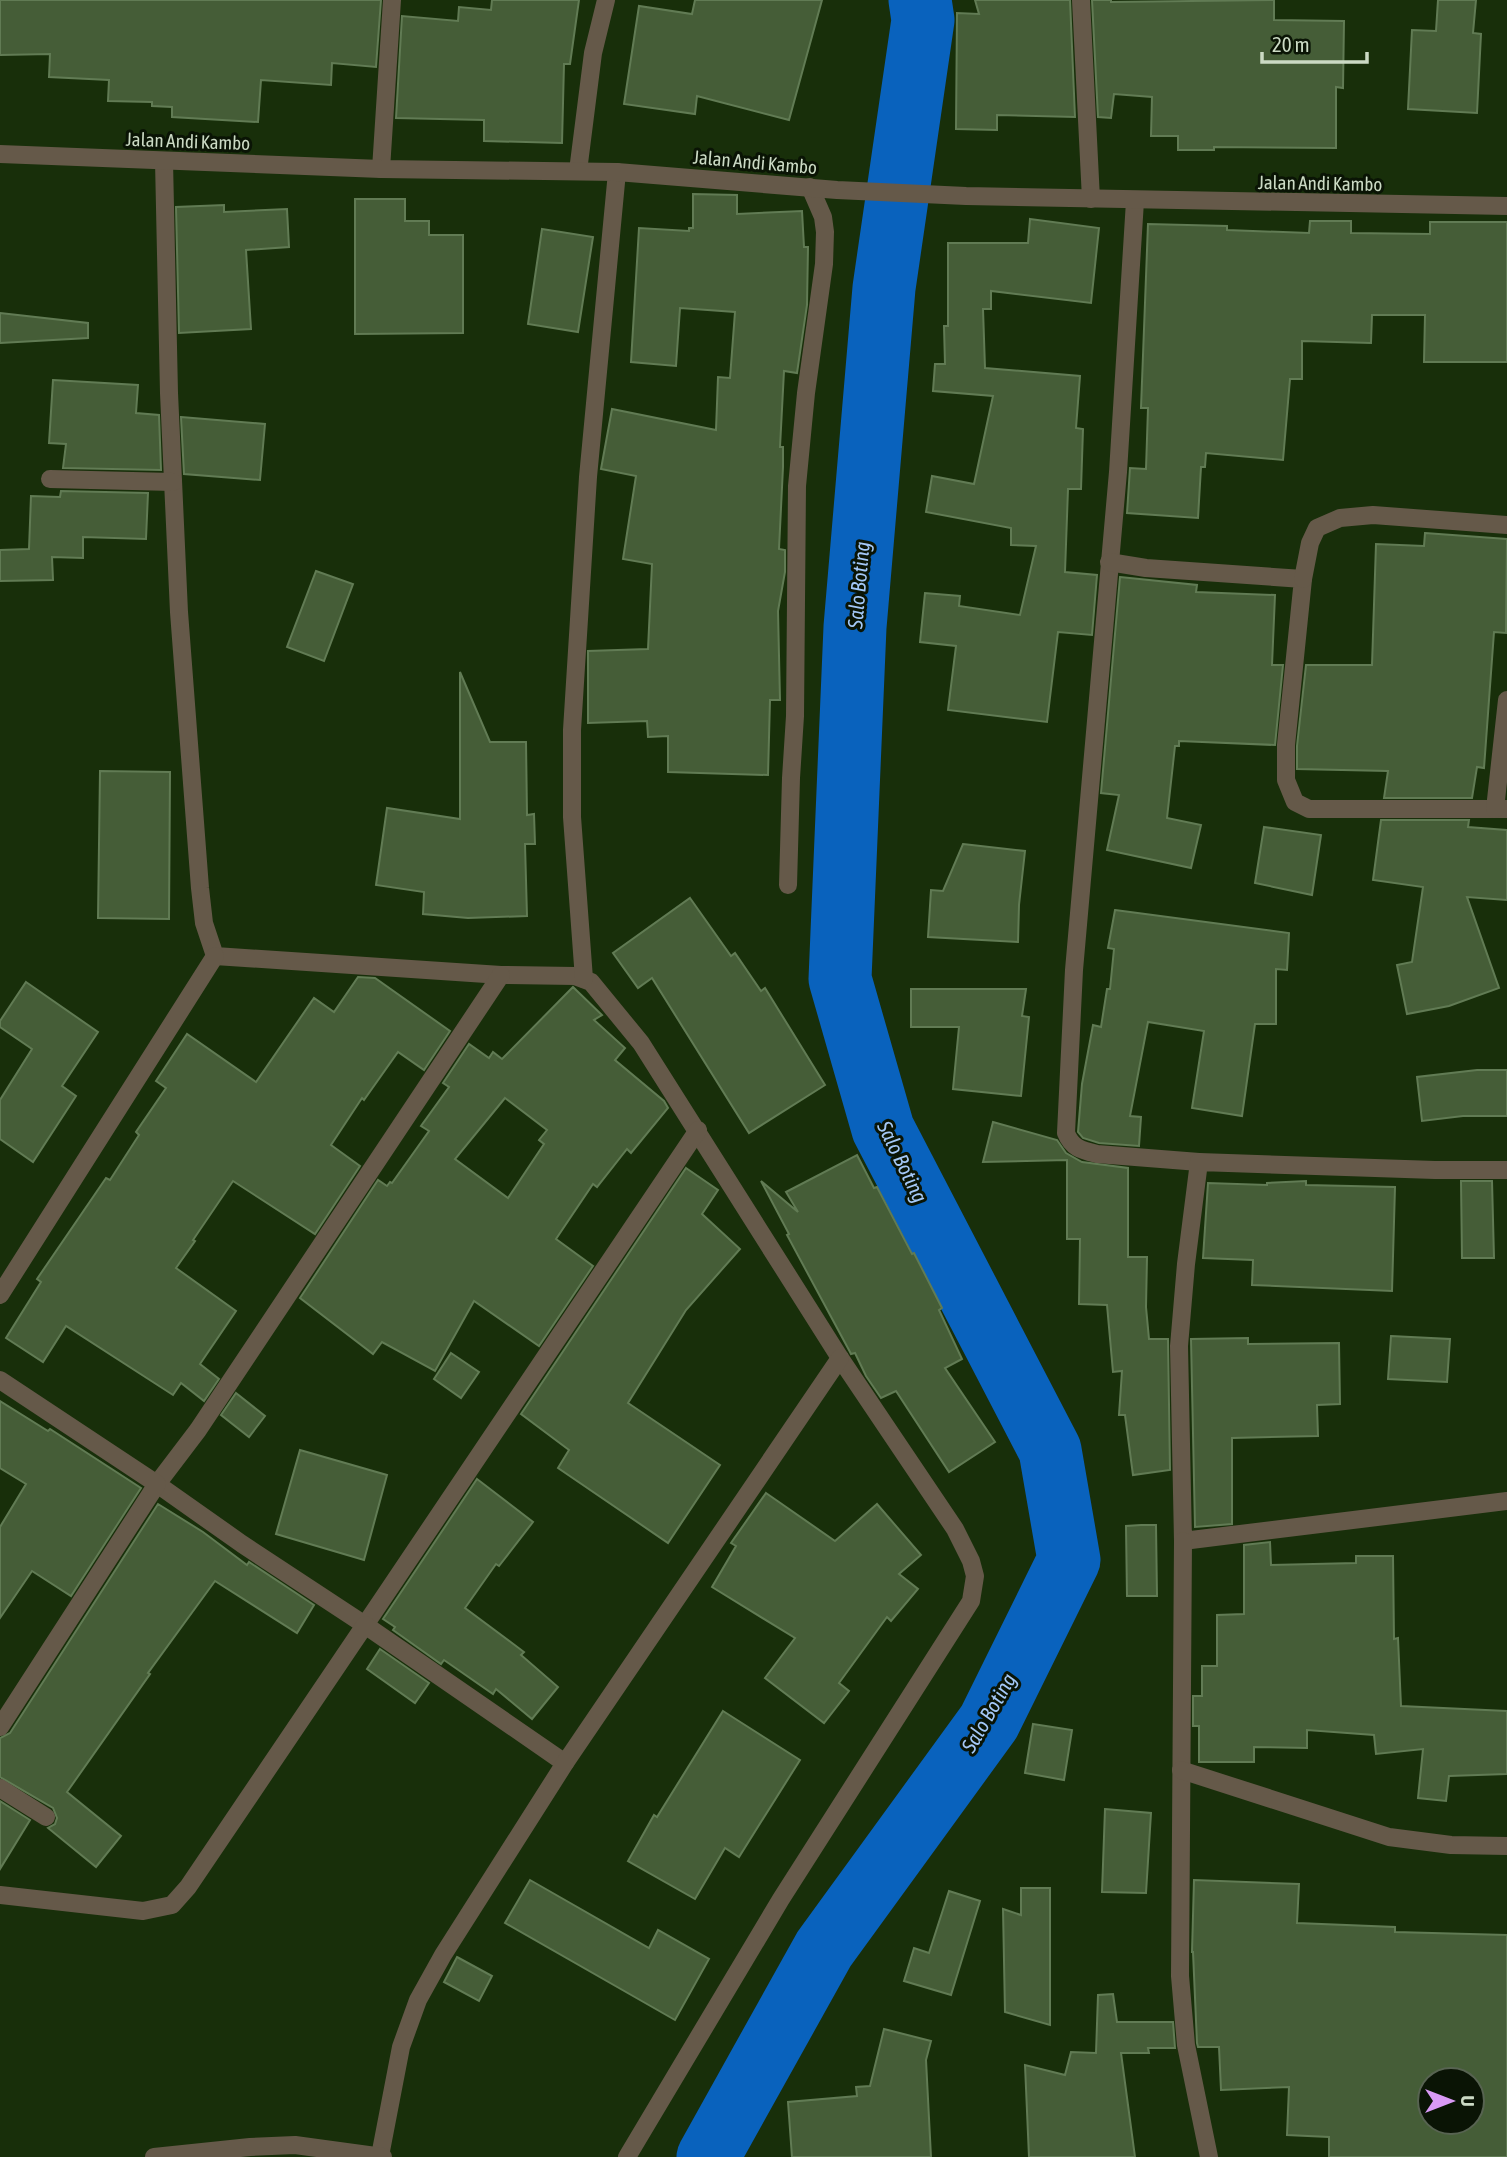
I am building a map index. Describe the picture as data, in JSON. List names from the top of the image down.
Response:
{
  "streets": {
    "street": ["Jalan Andi Kambo"]
  },
  "water": ["Salo Boting"],
  "scale_bar": "20 m",
  "north": "right"
}
